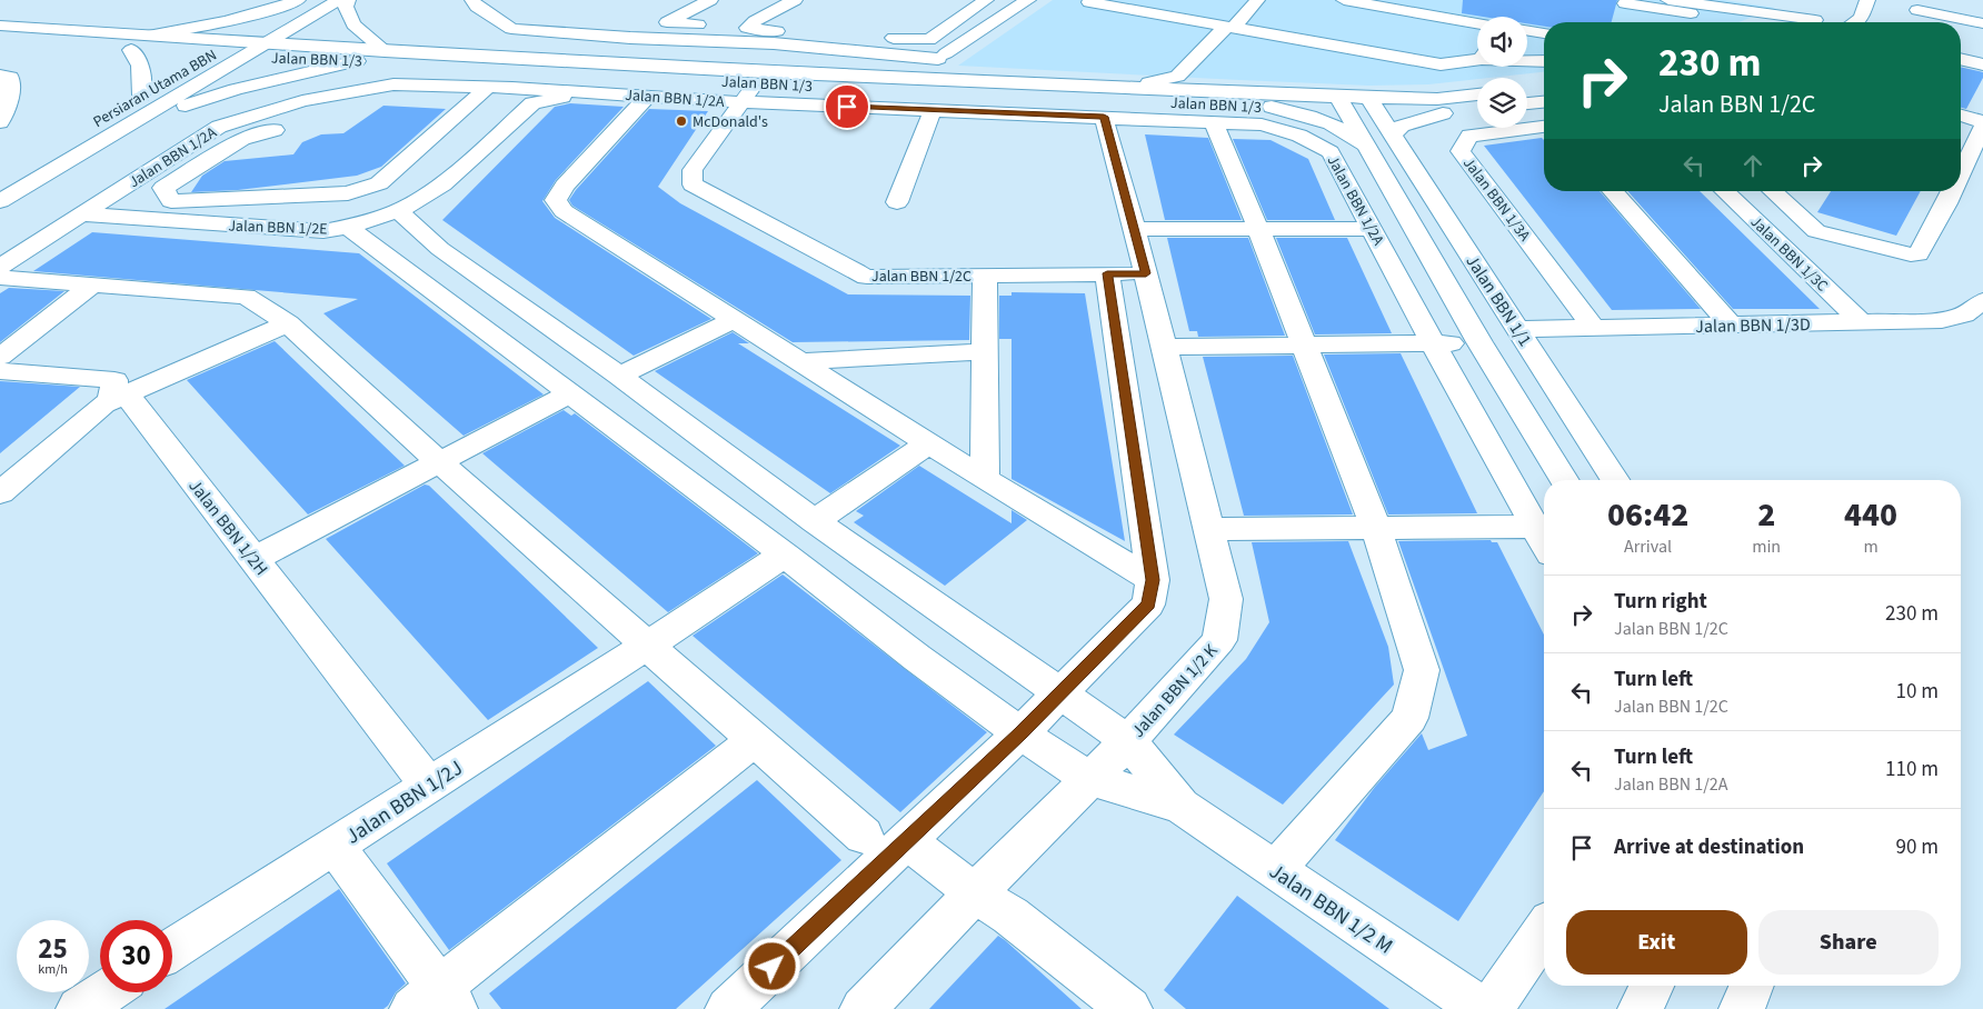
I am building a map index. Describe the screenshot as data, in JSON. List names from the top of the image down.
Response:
{
  "streets": {
    "street": [
      "Jalan BBN 1/3",
      "Persiaran Utama BBN",
      "Jalan BBN 1/2A",
      "Jalan BBN 1/3A",
      "Jalan BBN 1/2E",
      "Jalan BBN 1/3C",
      "Jalan BBN 1/2C",
      "Jalan BBN 1/1",
      "Jalan BBN 1/3D",
      "Jalan BBN 1/2H",
      "Jalan BBN 1/2 K",
      "Jalan BBN 1/2J",
      "Jalan BBN 1/2 M"
    ]
  },
  "crossings": [
    ["Jalan BBN 1/3", "Persiaran Utama BBN"],
    ["Jalan BBN 1/3", "Jalan BBN 1/2C"],
    ["Jalan BBN 1/3", "Jalan BBN 1/1"],
    ["Jalan BBN 1/2A", "Jalan BBN 1/2E"],
    ["Jalan BBN 1/2A", "Jalan BBN 1/2C"],
    ["Jalan BBN 1/3A", "Jalan BBN 1/3D"],
    ["Jalan BBN 1/3C", "Jalan BBN 1/3D"],
    ["Jalan BBN 1/2C", "Jalan BBN 1/2 K"],
    ["Jalan BBN 1/1", "Jalan BBN 1/3D"],
    ["Jalan BBN 1/2H", "Jalan BBN 1/2J"]
  ],
  "places": ["McDonald's"],
  "page": {
    "turn": ["230 m", "Jalan BBN 1/2C"],
    "eta": [
      "06:42",
      "Arrival",
      "2",
      "min",
      "440",
      "m"
    ],
    "list": [
      {
        "name": "Turn right",
        "note": "Jalan BBN 1/2C",
        "value": "230 m"
      },
      {
        "name": "Turn left",
        "note": "Jalan BBN 1/2C",
        "value": "10 m"
      },
      {
        "name": "Turn left",
        "note": "Jalan BBN 1/2A",
        "value": "110 m"
      },
      {
        "name": "Arrive at destination",
        "value": "90 m"
      }
    ],
    "buttons": ["Exit", "Share"],
    "speed": "25 km/h",
    "limit": "30"
  }
}
